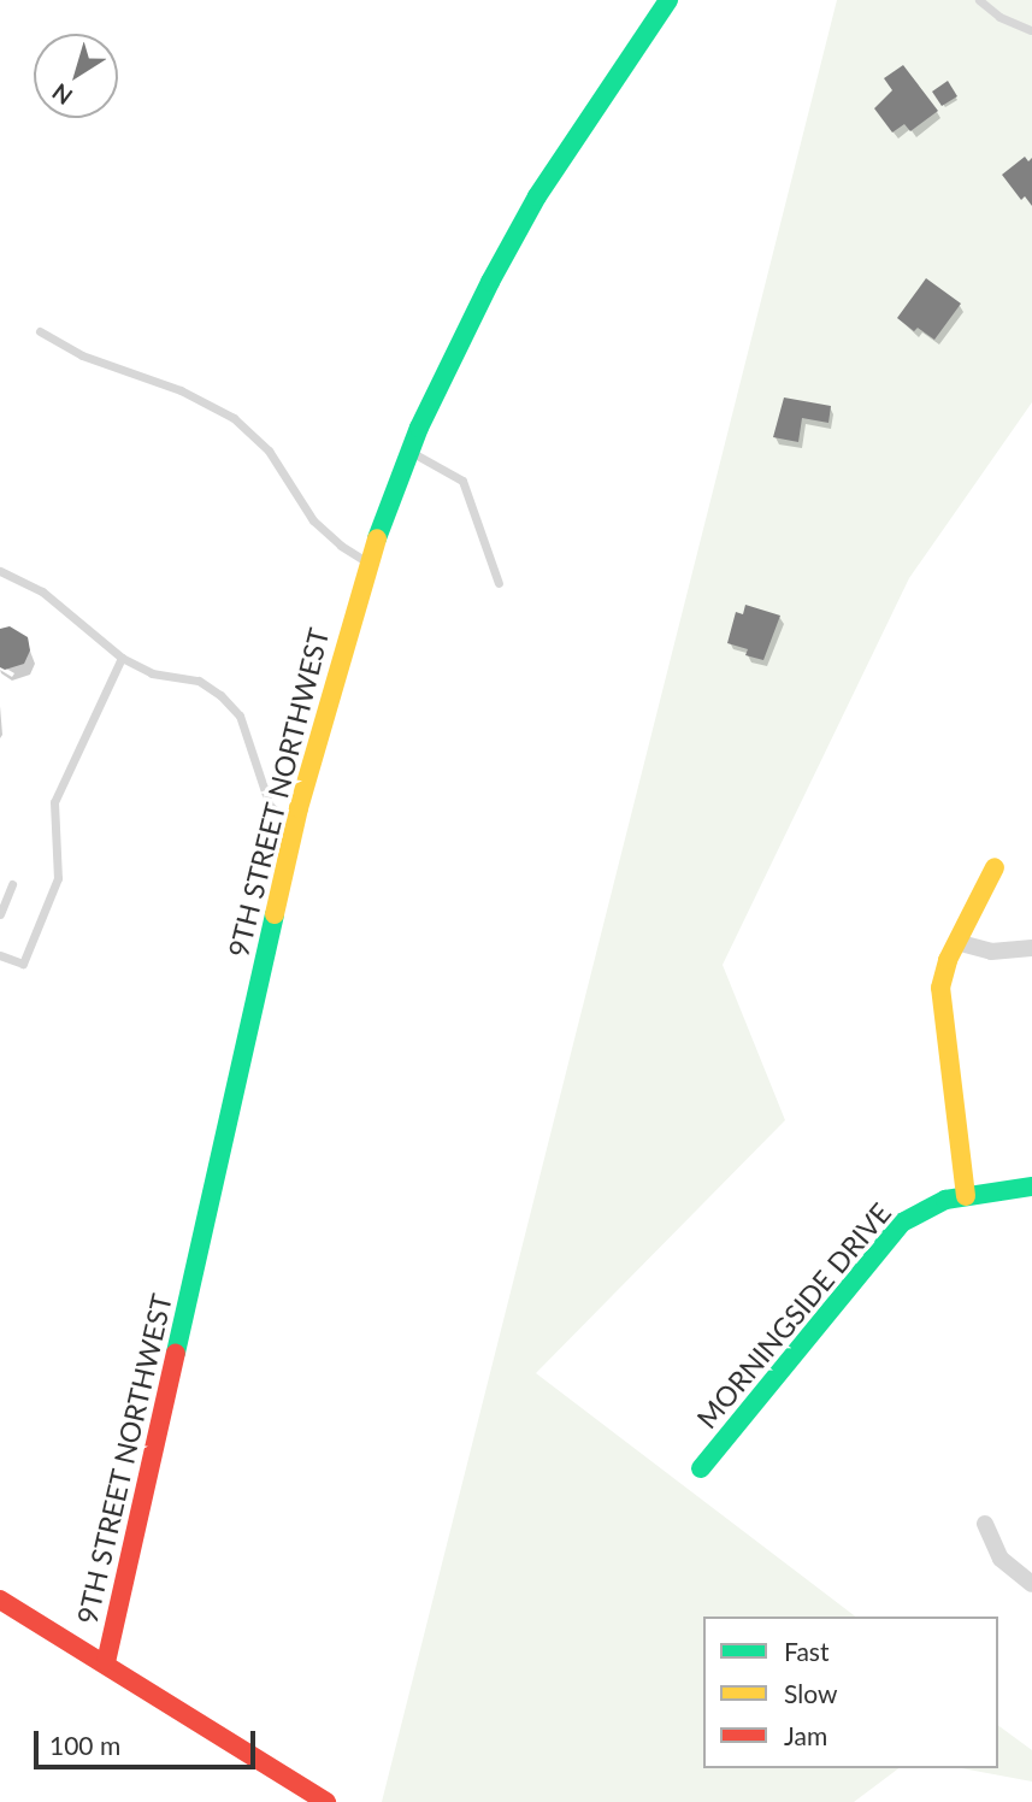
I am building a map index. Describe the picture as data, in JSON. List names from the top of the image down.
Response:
{
  "streets": {
    "street": ["9TH STREET NORTHWEST", "MORNINGSIDE DRIVE"]
  },
  "legend": ["Fast", "Slow", "Jam"],
  "scale_bar": "100 m",
  "north": "bottom left"
}
